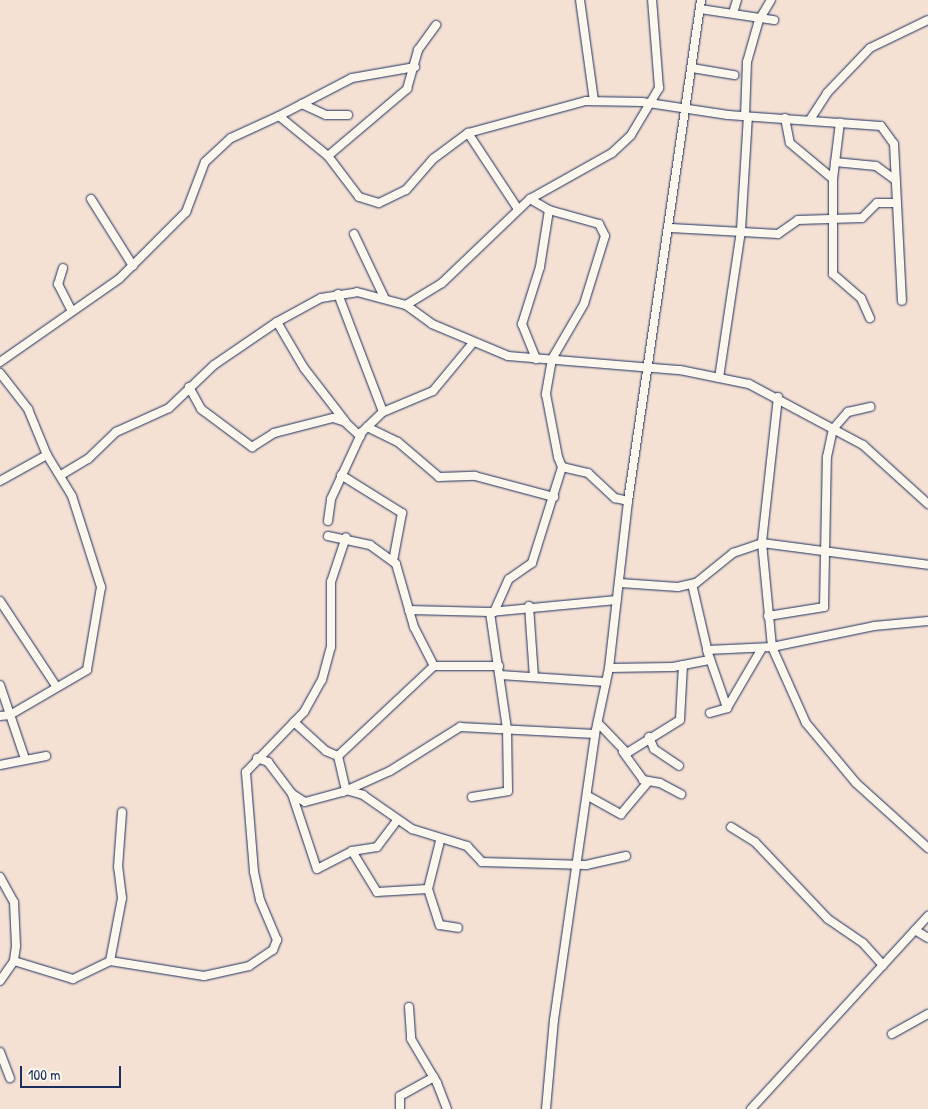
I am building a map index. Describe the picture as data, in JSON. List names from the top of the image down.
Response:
{
  "scale_bar": "100 m"
}
